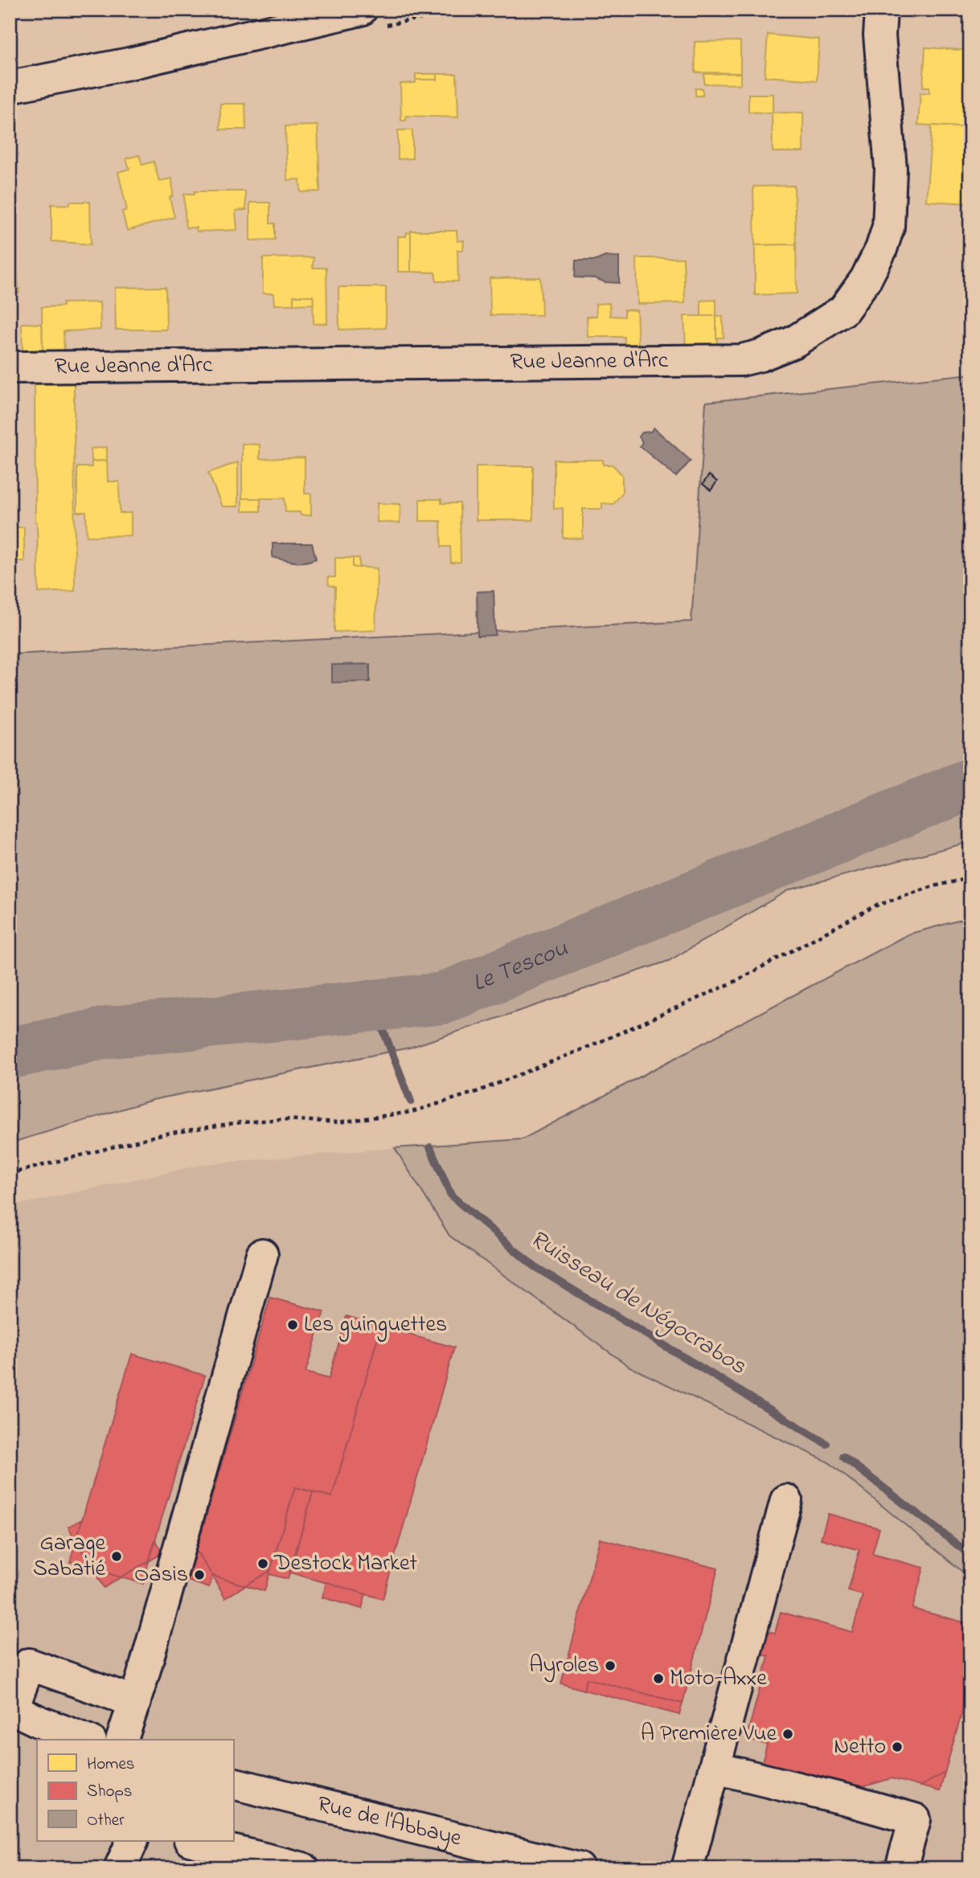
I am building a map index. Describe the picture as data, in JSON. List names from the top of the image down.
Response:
{
  "streets": {
    "street": ["Rue Jeanne d'Arc", "Rue de l'Abbaye"]
  },
  "water": ["Le Tescou", "Ruisseau de Négocrabos"],
  "places": [
    "Les guinguettes",
    "Garage Sabatié",
    "Destock Market",
    "Oasis",
    "Ayroles",
    "Moto-Axxe",
    "A Première Vue",
    "Netto"
  ],
  "legend": ["Homes", "Shops", "Other"]
}
